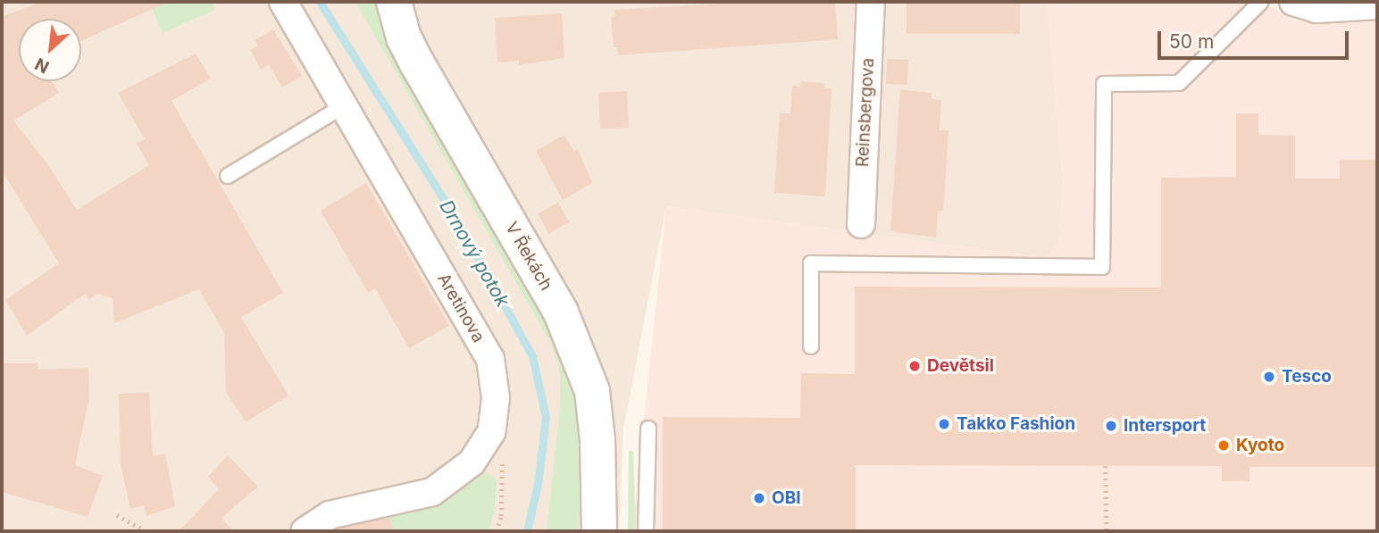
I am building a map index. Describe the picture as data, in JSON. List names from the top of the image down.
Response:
{
  "streets": {
    "street": ["Reinsbergova", "V Řekách", "Aretinova"]
  },
  "water": ["Drnový potok"],
  "places": [
    "Devětsil",
    "Tesco",
    "Takko Fashion",
    "Intersport",
    "Kyoto",
    "OBI"
  ],
  "scale_bar": "50 m",
  "north": "bottom left"
}
